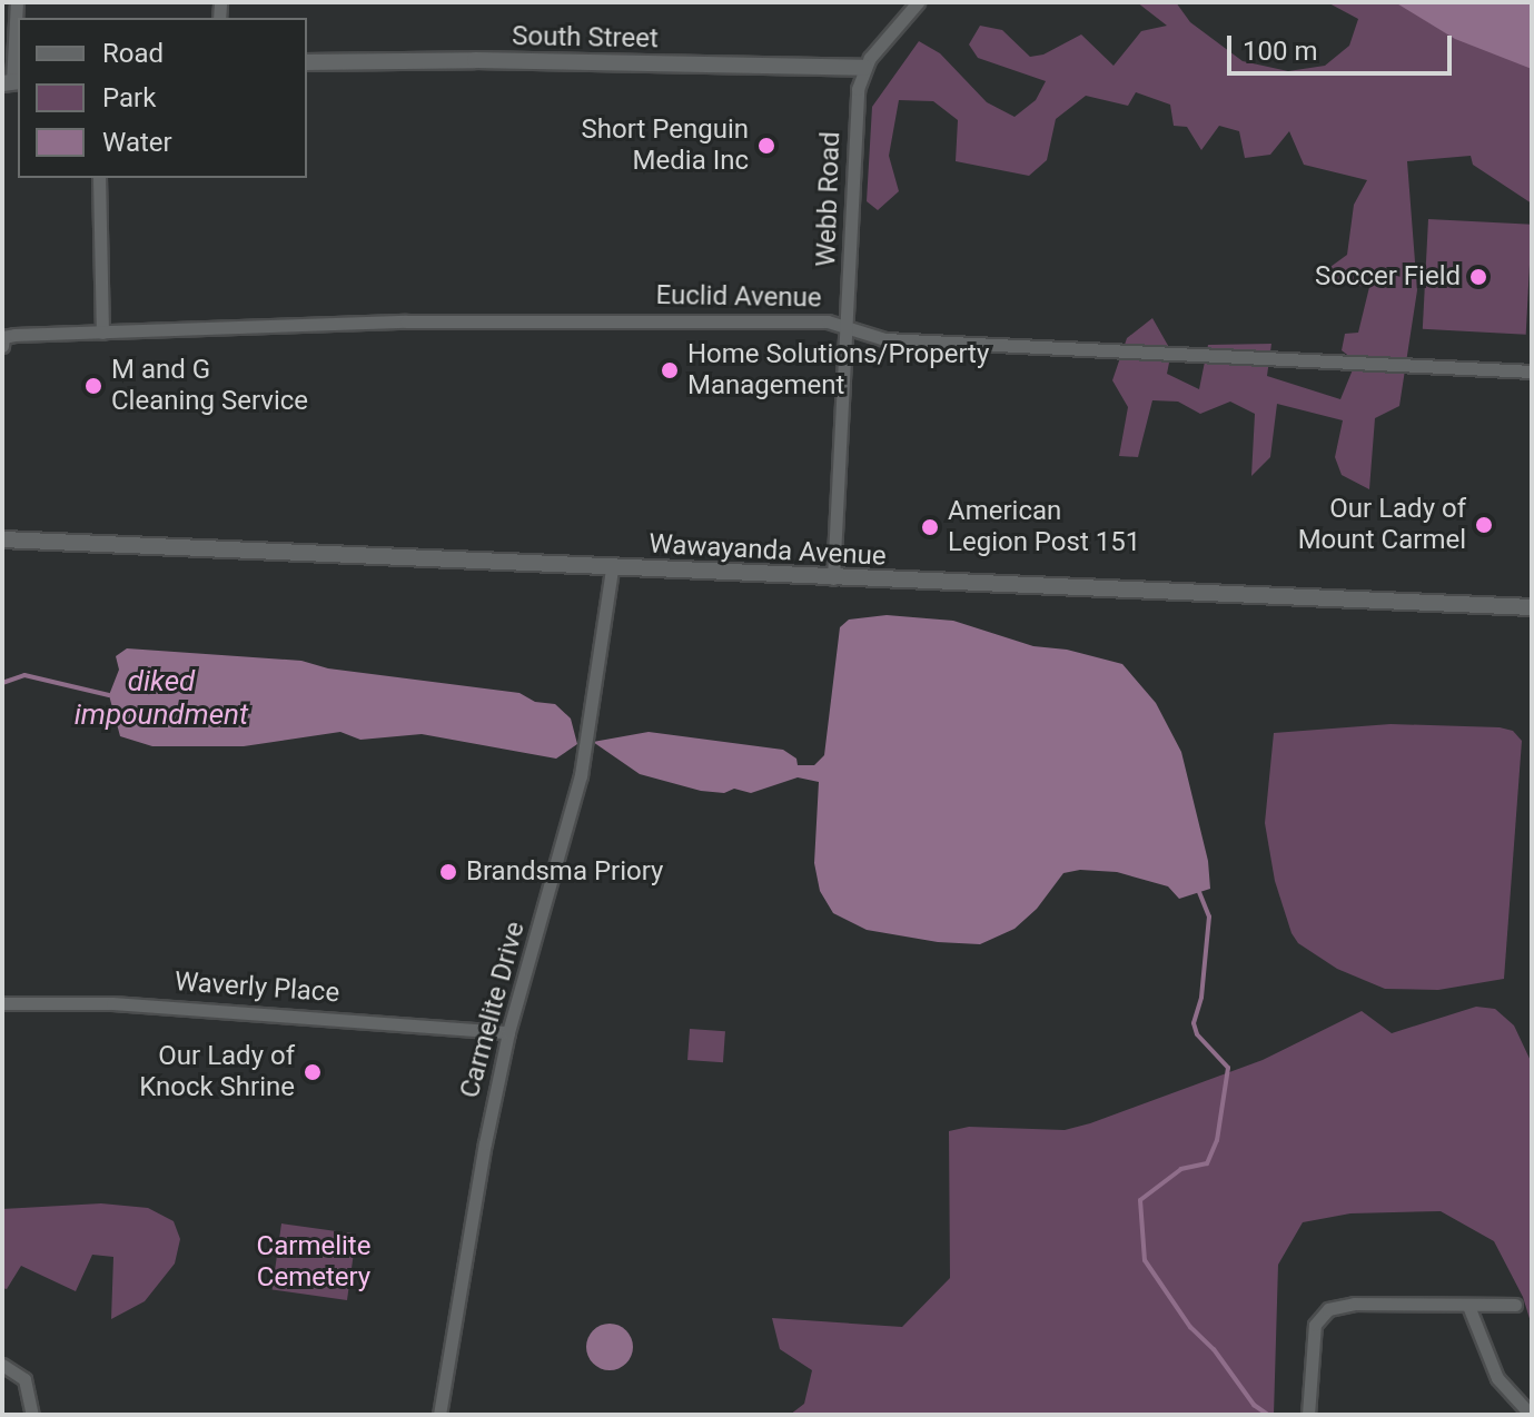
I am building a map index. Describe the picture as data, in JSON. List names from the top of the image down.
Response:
{
  "streets": {
    "street": [
      "South Street",
      "Webb Road",
      "Euclid Avenue",
      "Wawayanda Avenue",
      "Waverly Place",
      "Carmelite Drive"
    ]
  },
  "crossings": [
    ["South Street", "Webb Road"],
    ["Webb Road", "Euclid Avenue"],
    ["Webb Road", "Wawayanda Avenue"],
    ["Wawayanda Avenue", "Carmelite Drive"],
    ["Waverly Place", "Carmelite Drive"]
  ],
  "water": ["diked impoundment"],
  "parks": ["Carmelite Cemetery"],
  "places": [
    "Short Penguin Media Inc",
    "Soccer Field",
    "Home Solutions/Property Management",
    "M and G Cleaning Service",
    "Our Lady of Mount Carmel",
    "American Legion Post 151",
    "Brandsma Priory",
    "Our Lady of Knock Shrine"
  ],
  "legend": ["Road", "Park", "Water"],
  "scale_bar": "100 m"
}
